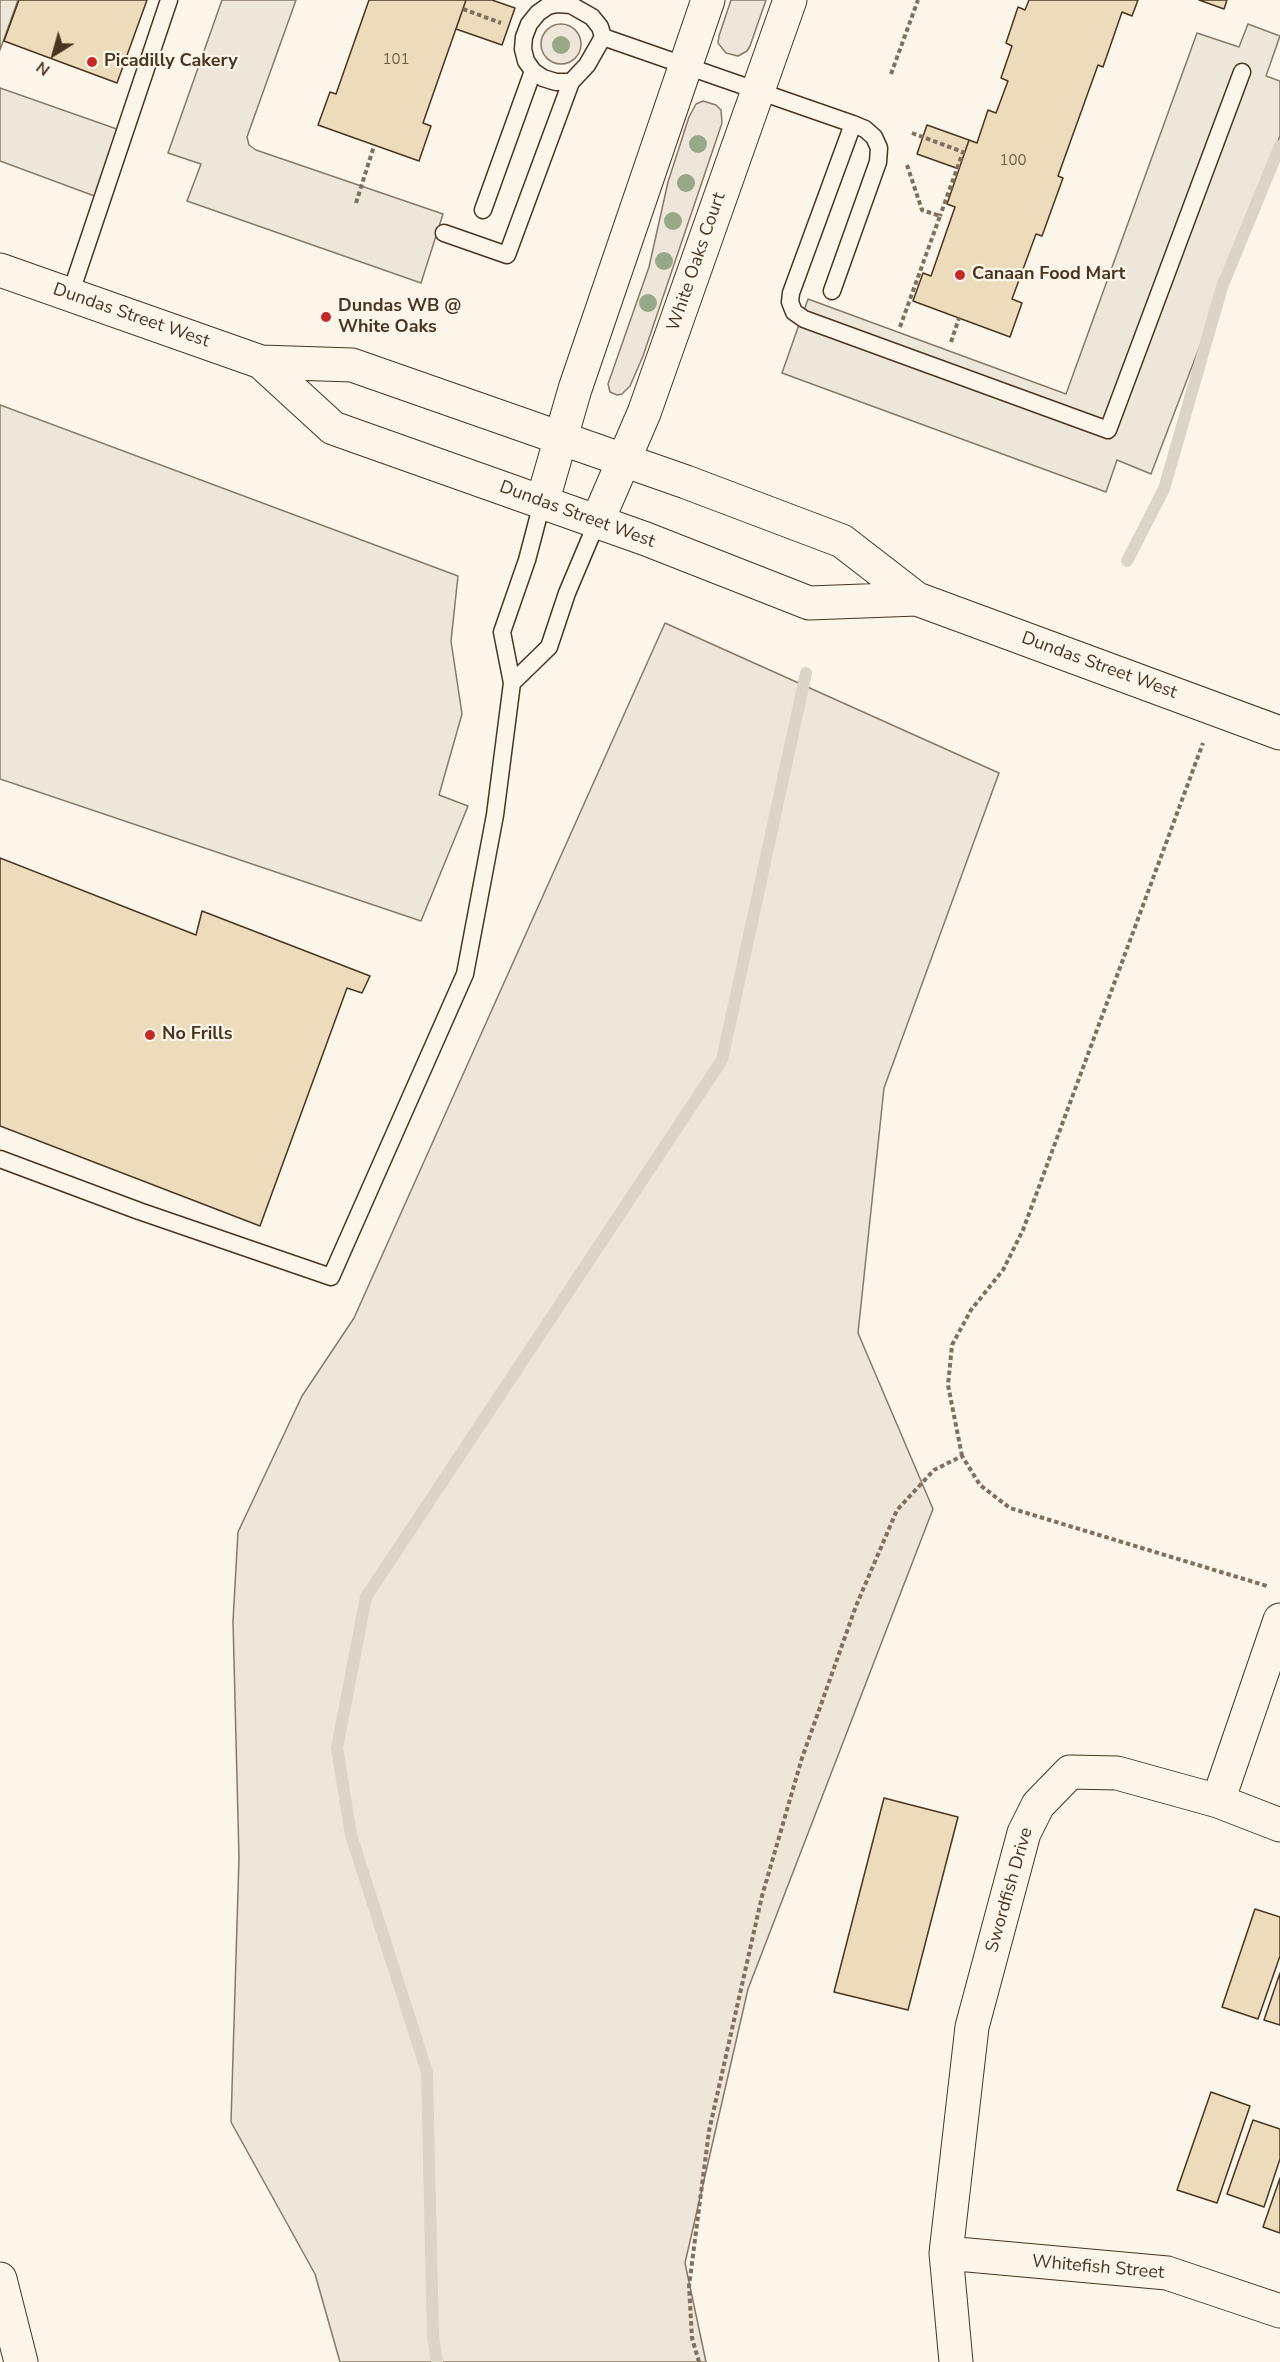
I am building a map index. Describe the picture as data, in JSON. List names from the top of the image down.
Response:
{
  "streets": {
    "street": [
      "White Oaks Court",
      "Dundas Street West",
      "Swordfish Drive",
      "Whitefish Street"
    ]
  },
  "crossings": [
    ["White Oaks Court", "Dundas Street West"],
    ["Swordfish Drive", "Whitefish Street"]
  ],
  "places": [
    "Picadilly Cakery",
    "Canaan Food Mart",
    "Dundas WB @ White Oaks",
    "No Frills"
  ],
  "house_numbers": ["101", "100"],
  "north": "bottom left"
}
